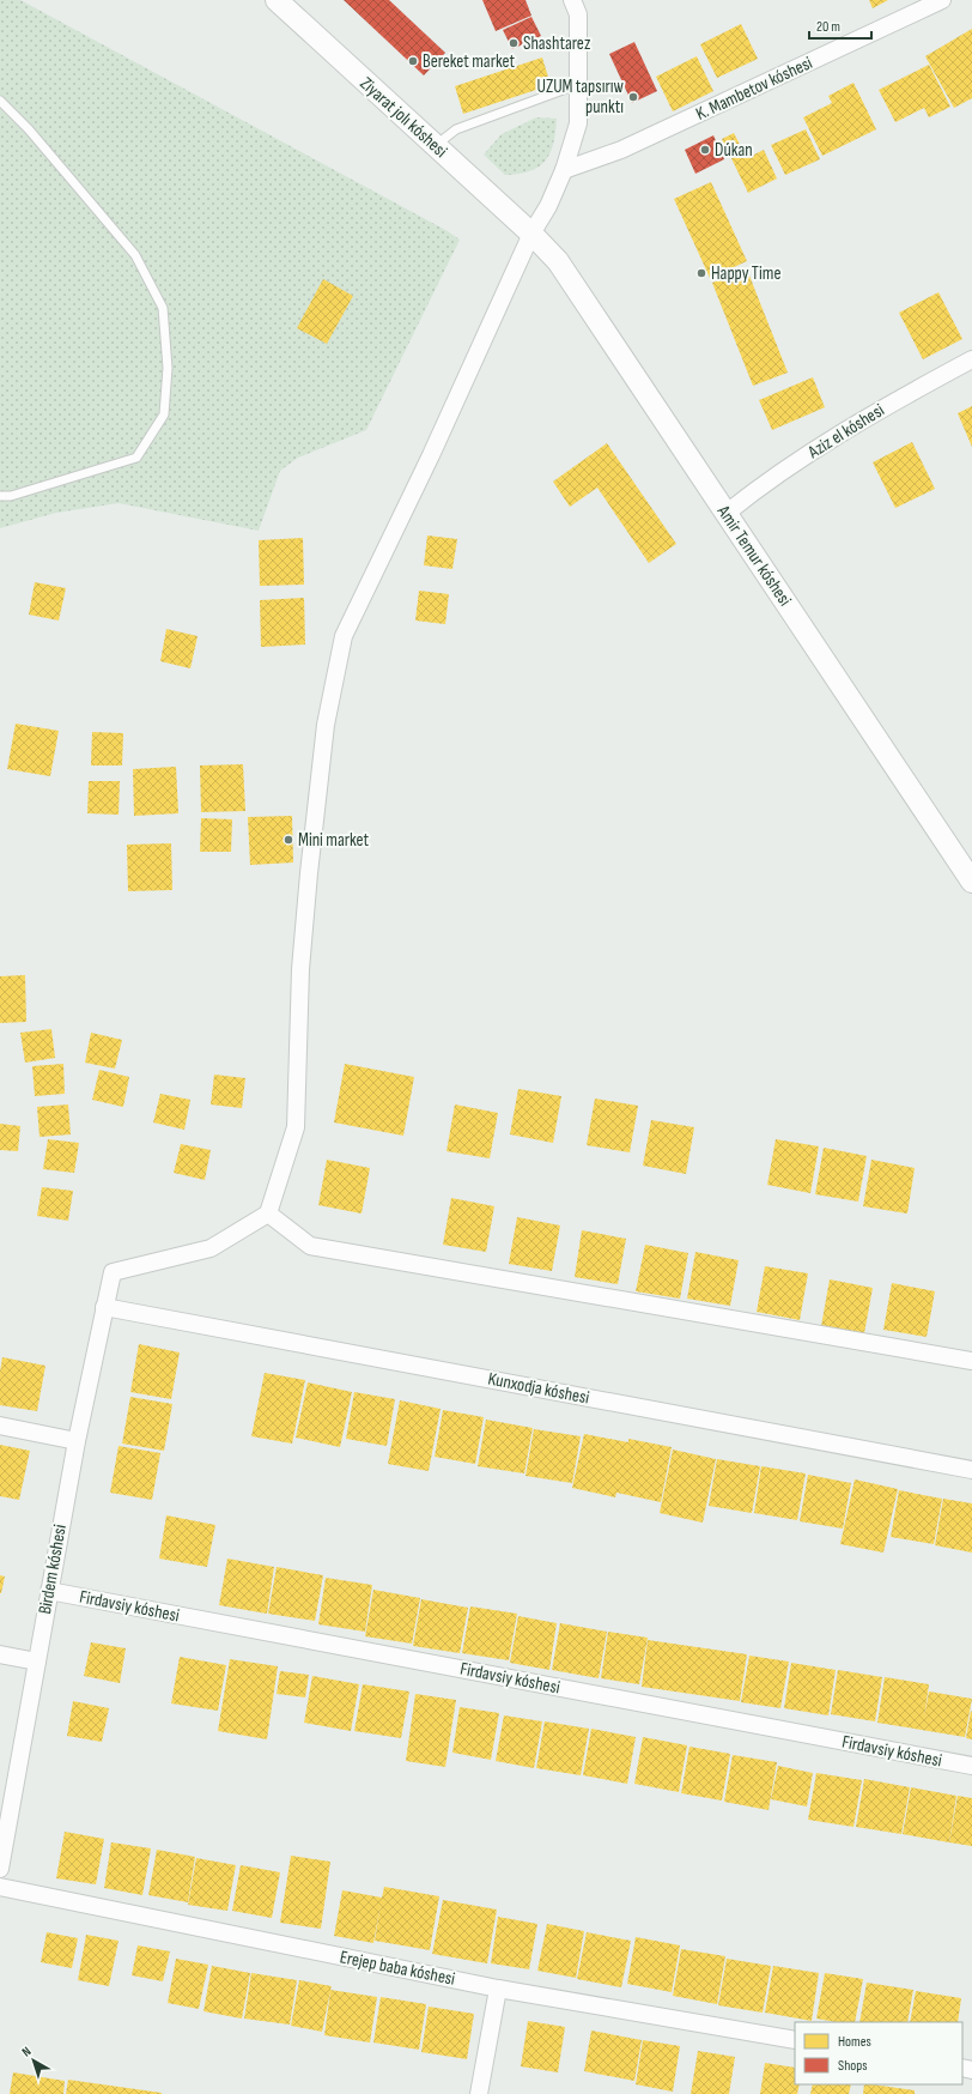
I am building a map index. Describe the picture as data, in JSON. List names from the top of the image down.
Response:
{
  "streets": {
    "street": [
      "K. Mambetov kóshesi",
      "Ziyarat jolı kóshesi",
      "Aziz el kóshesi",
      "Amir Temur kóshesi",
      "Kunxodja kóshesi",
      "Birdem kóshesi",
      "Firdavsiy kóshesi",
      "Erejep baba kóshesi"
    ]
  },
  "crossings": [
    ["Ziyarat jolı kóshesi", "Amir Temur kóshesi"],
    ["Aziz el kóshesi", "Amir Temur kóshesi"],
    ["Kunxodja kóshesi", "Birdem kóshesi"],
    ["Birdem kóshesi", "Firdavsiy kóshesi"]
  ],
  "places": [
    "Shashtarez",
    "Bereket market",
    "UZUM tapsırıw punktı",
    "Dúkan",
    "Happy Time",
    "Mini market"
  ],
  "legend": ["Homes", "Shops"],
  "scale_bar": "20 m",
  "north": "top left"
}
